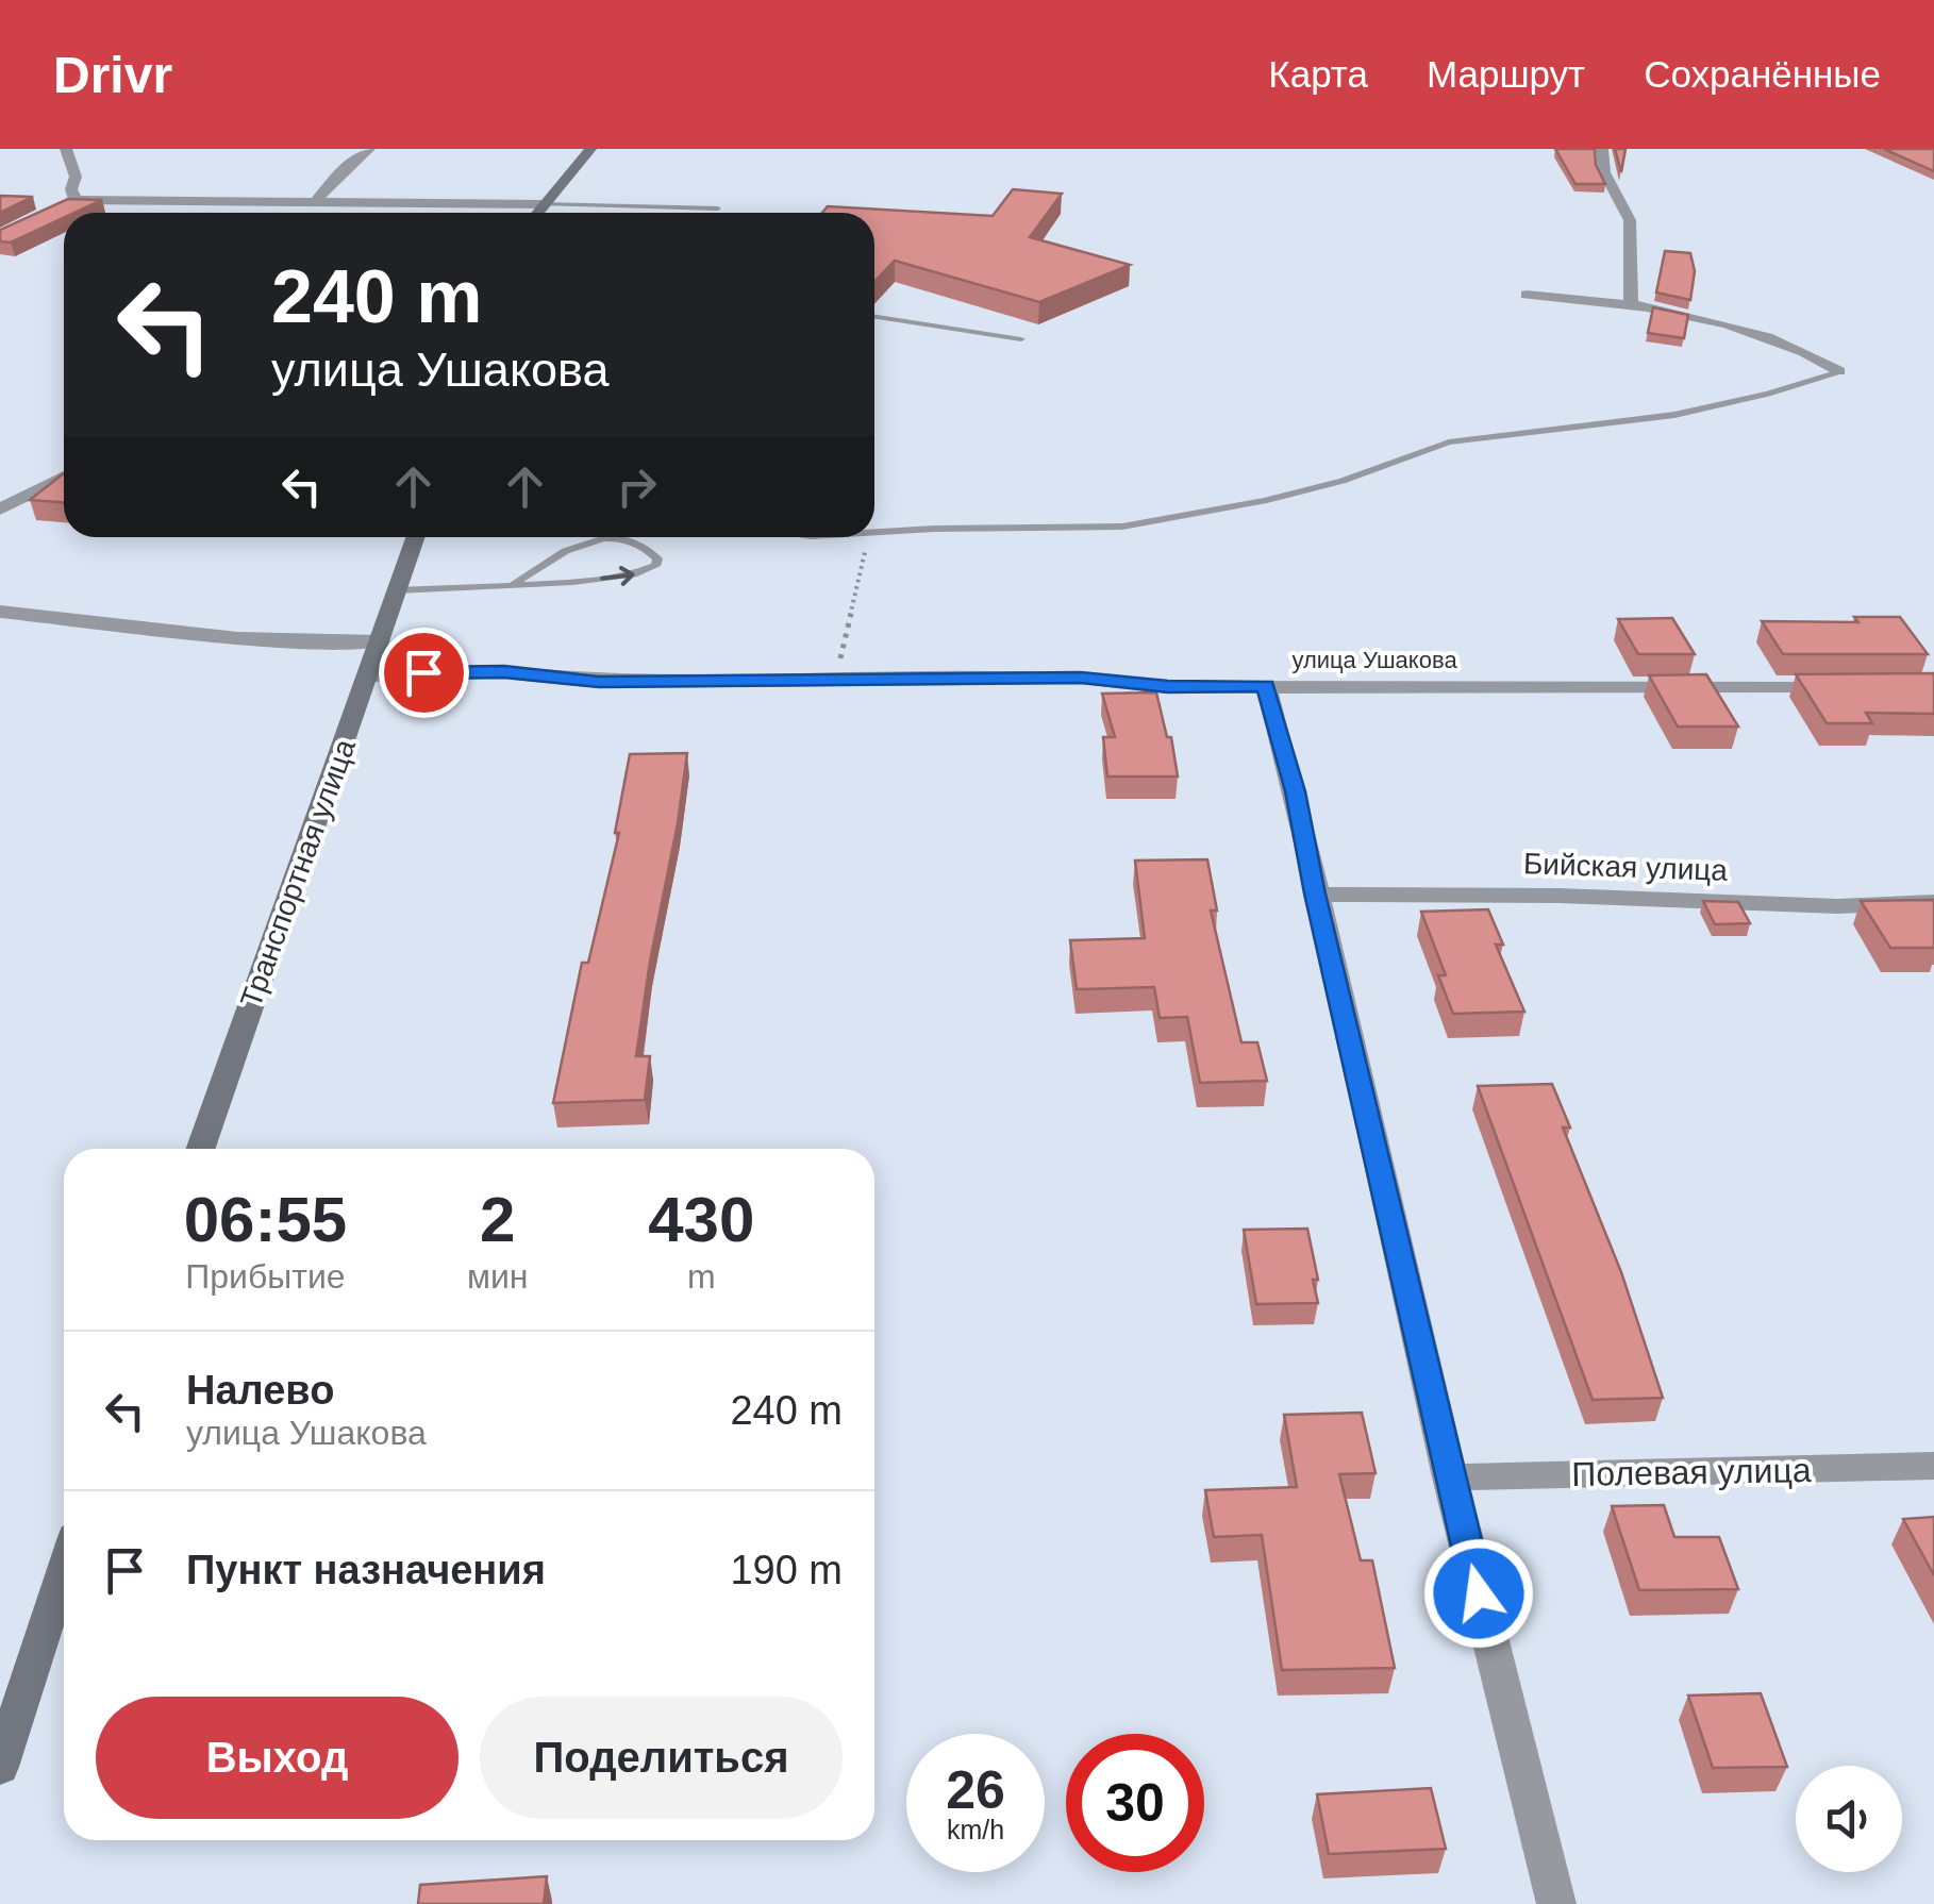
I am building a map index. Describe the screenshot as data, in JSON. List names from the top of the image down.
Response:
{
  "streets": {
    "main road": ["Транспортная улица"],
    "street": ["улица Ушакова", "Бийская улица", "Полевая улица"]
  },
  "crossings": [
    ["улица Ушакова", "Транспортная улица"]
  ],
  "page": {
    "header": "Drivr",
    "nav": ["Карта", "Маршрут", "Сохранённые"],
    "turn": ["240 m", "улица Ушакова"],
    "eta": [
      "06:55",
      "Прибытие",
      "2",
      "мин",
      "430",
      "m"
    ],
    "list": [
      {
        "name": "Налево",
        "note": "улица Ушакова",
        "value": "240 m"
      },
      {
        "name": "Пункт назначения",
        "value": "190 m"
      }
    ],
    "buttons": ["Выход", "Поделиться"],
    "speed": "26 km/h",
    "limit": "30"
  }
}
